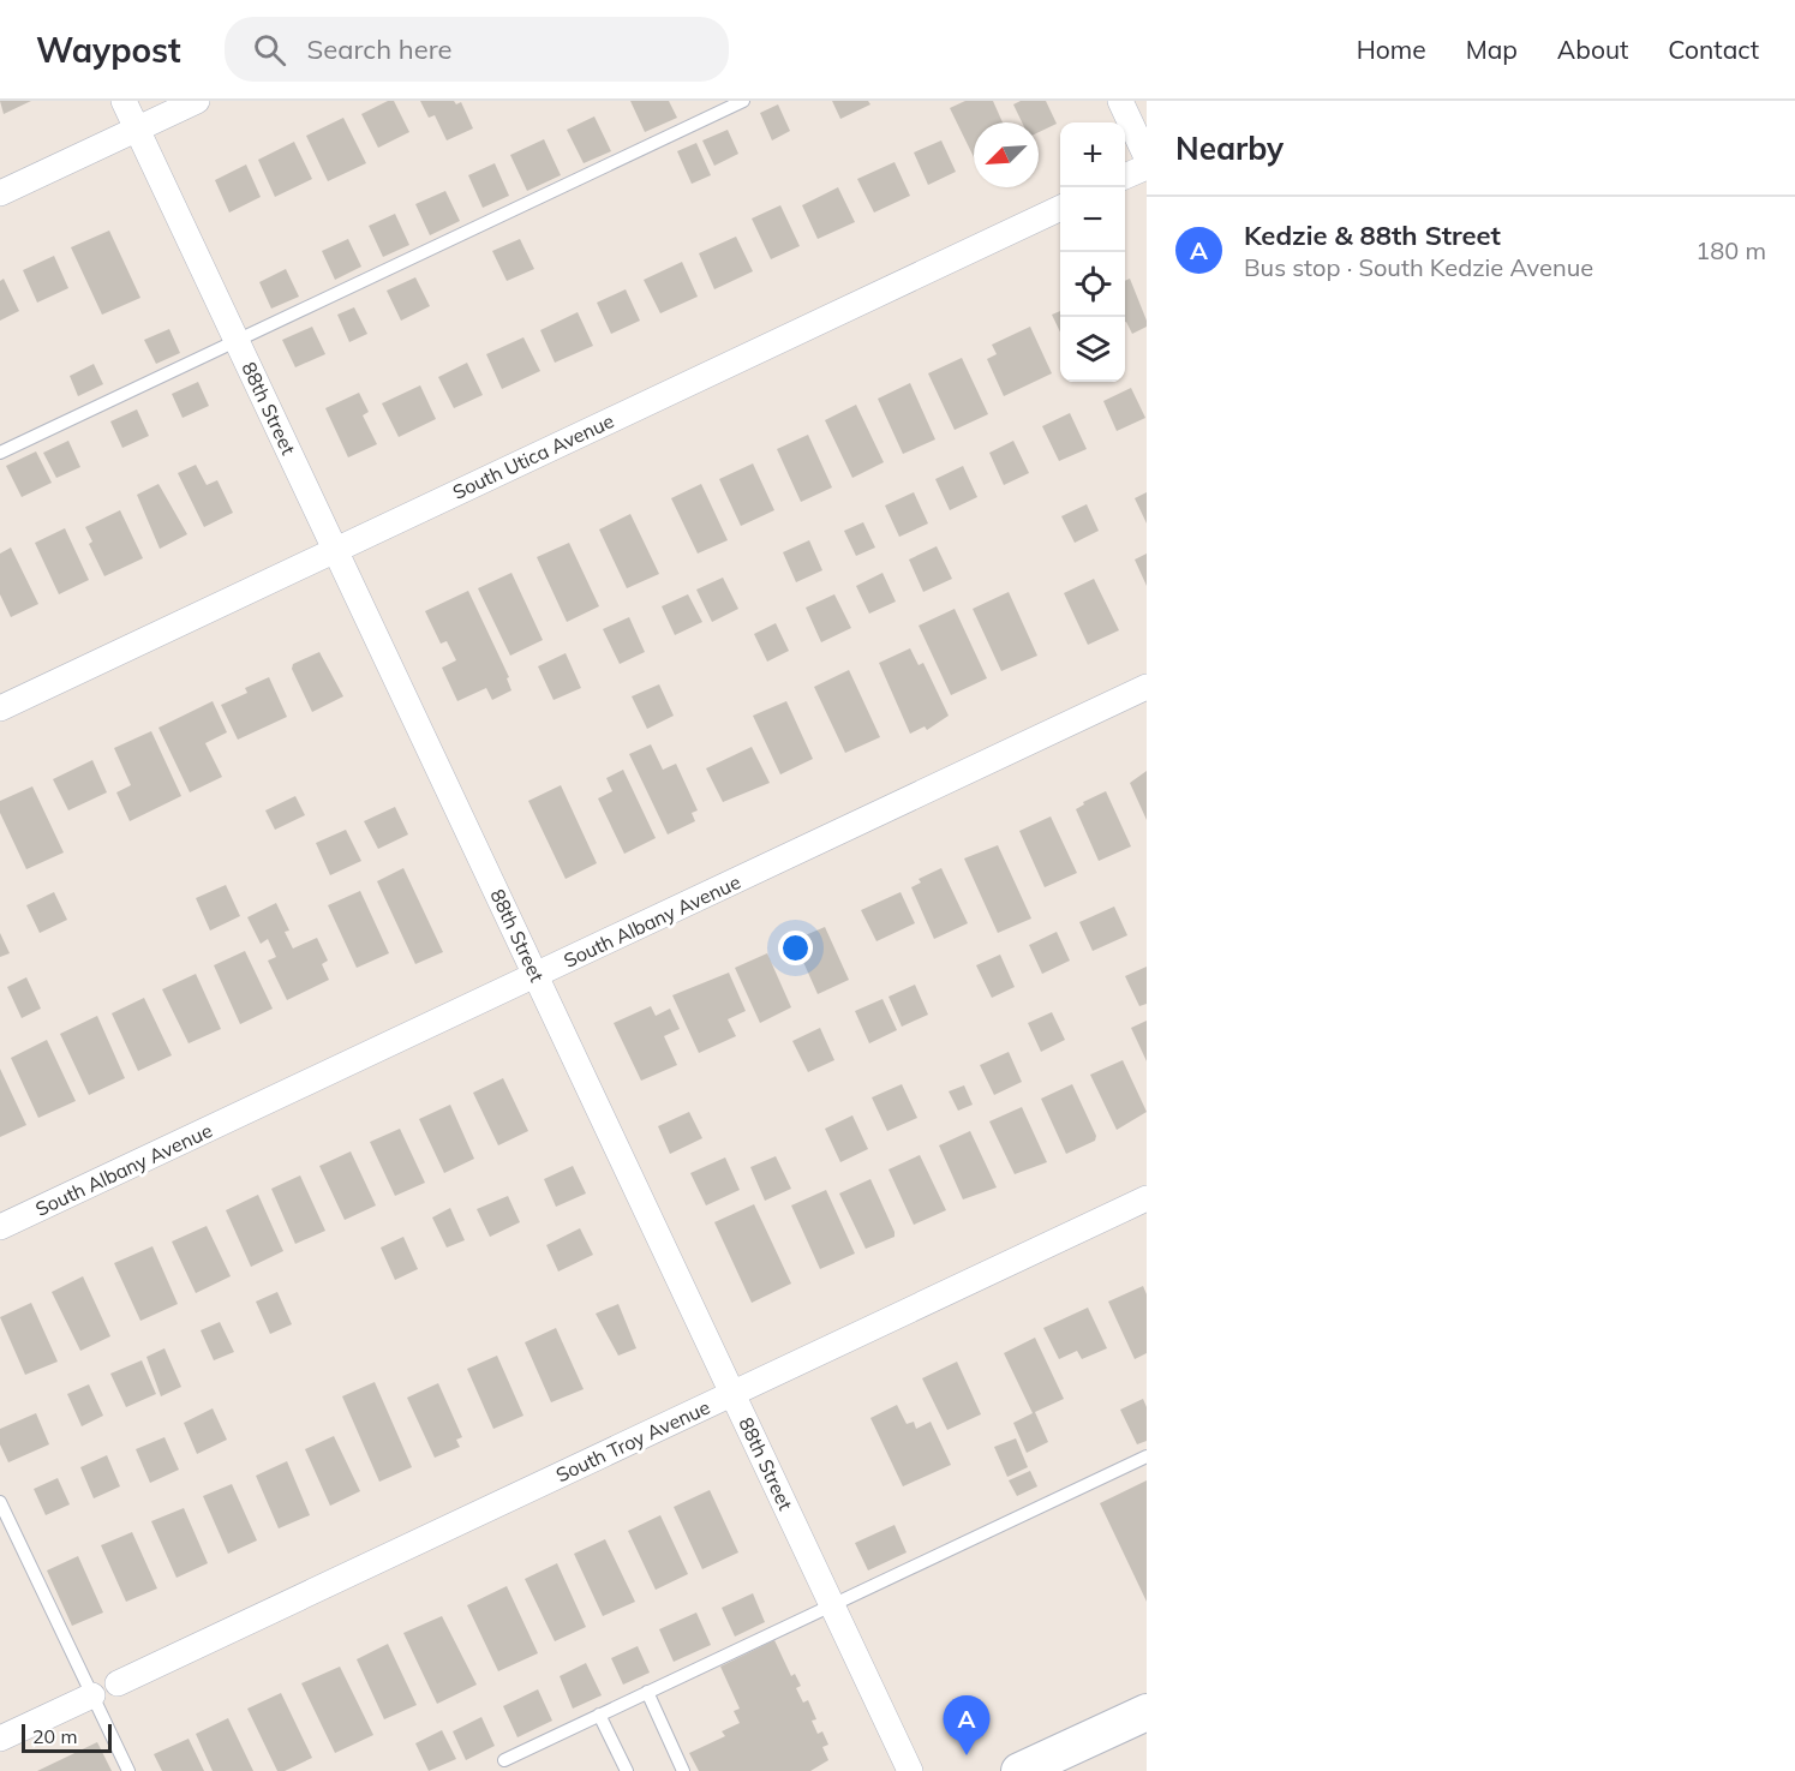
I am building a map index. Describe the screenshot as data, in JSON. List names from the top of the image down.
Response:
{
  "streets": {
    "street": [
      "88th Street",
      "South Utica Avenue",
      "South Albany Avenue",
      "South Troy Avenue"
    ]
  },
  "crossings": [
    ["88th Street", "South Utica Avenue"],
    ["88th Street", "South Albany Avenue"],
    ["88th Street", "South Troy Avenue"]
  ],
  "scale_bar": "20 m",
  "north": "bottom left",
  "page": {
    "header": "Waypost",
    "search": "Search here",
    "nav": [
      "Home",
      "Map",
      "About",
      "Contact"
    ],
    "heading": "Nearby",
    "map_buttons": ["+", "−"],
    "list": [
      {
        "mark": "A",
        "name": "Kedzie & 88th Street",
        "note": "Bus stop · South Kedzie Avenue",
        "value": "180 m"
      }
    ],
    "pins": "A",
    "scale": "20 m"
  }
}
